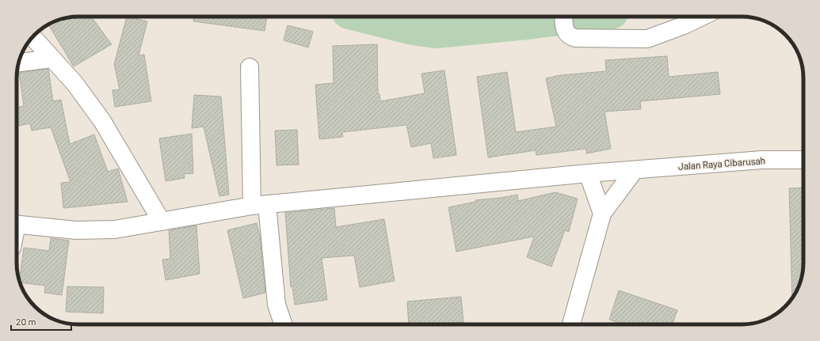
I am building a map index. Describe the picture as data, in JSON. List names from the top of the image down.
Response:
{
  "streets": {
    "street": ["Jalan Raya Cibarusah"]
  },
  "scale_bar": "20 m"
}
